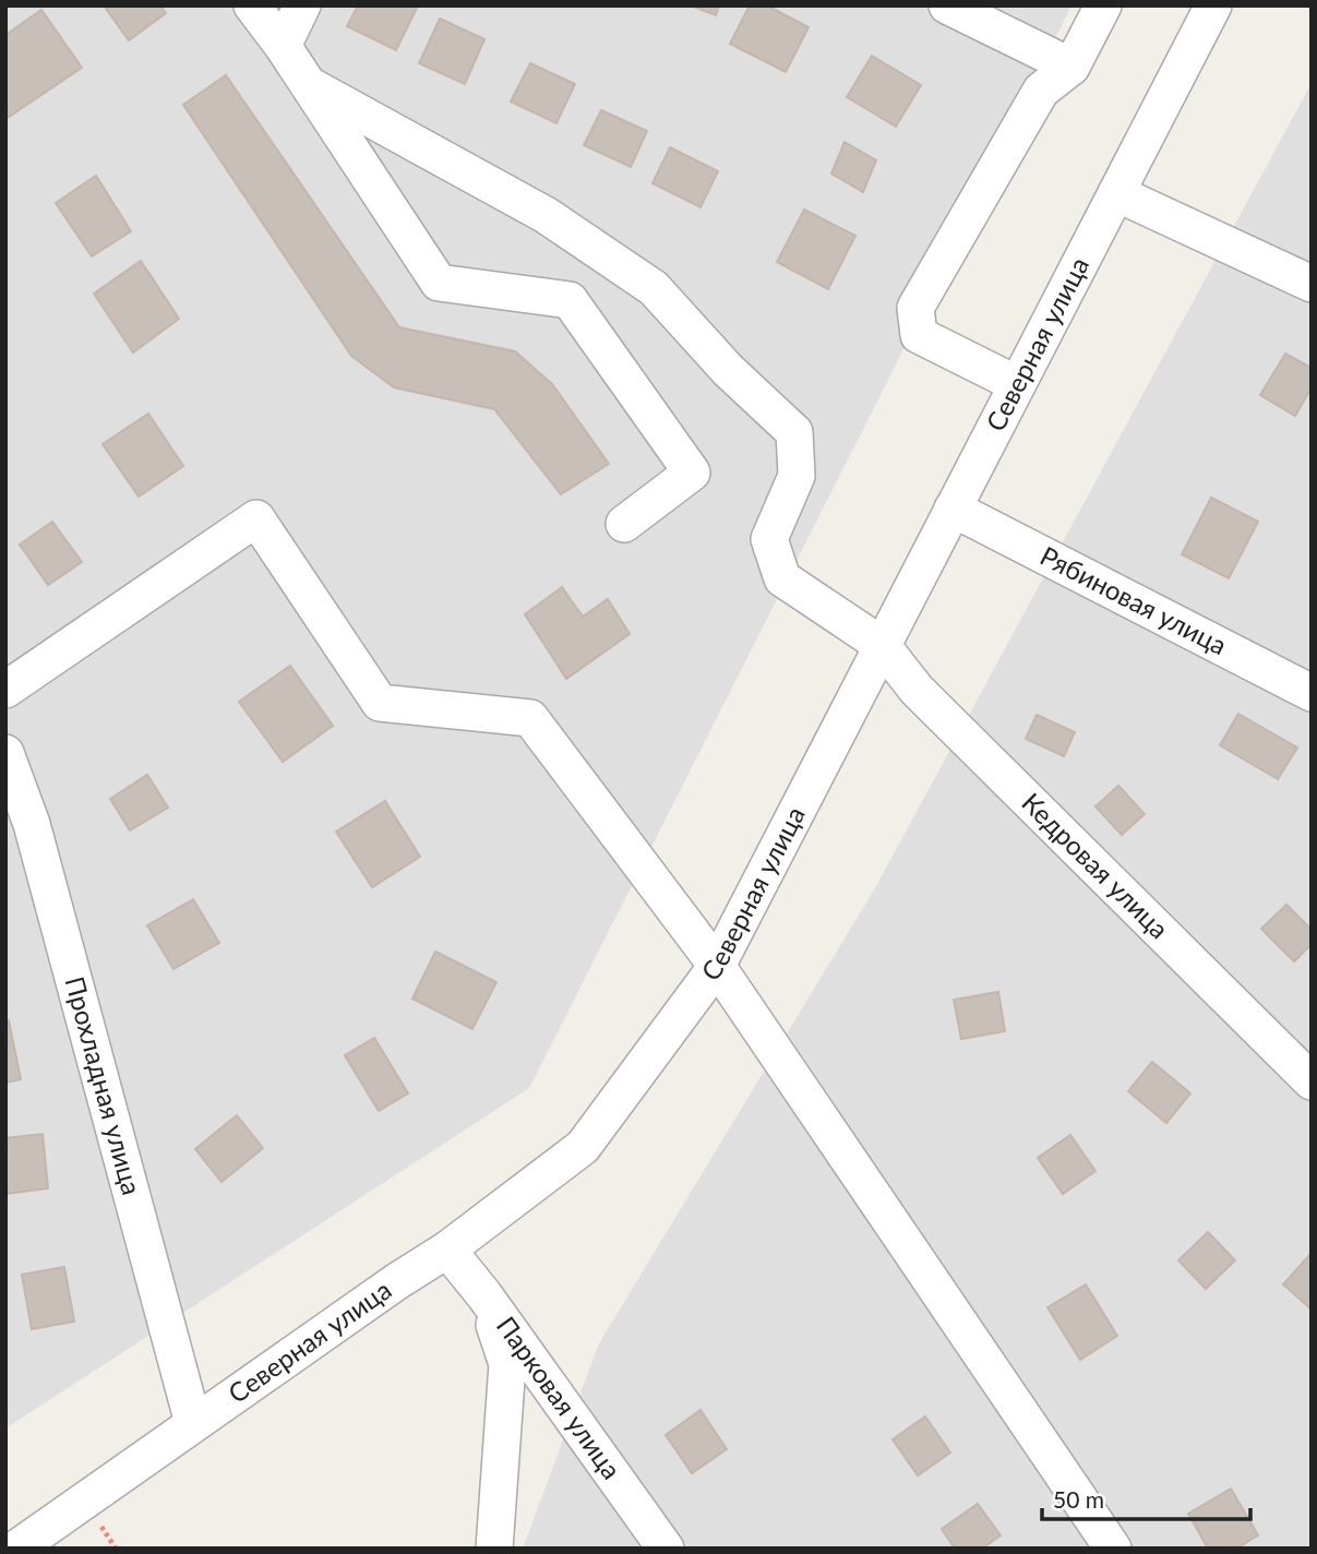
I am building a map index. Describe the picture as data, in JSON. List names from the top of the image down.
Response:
{
  "streets": {
    "street": [
      "Северная улица",
      "Рябиновая улица",
      "Кедровая улица",
      "Прохладная улица",
      "Парковая улица"
    ]
  },
  "crossings": [
    ["Северная улица", "Рябиновая улица"],
    ["Северная улица", "Кедровая улица"],
    ["Северная улица", "Прохладная улица"],
    ["Северная улица", "Парковая улица"]
  ],
  "scale_bar": "50 m"
}
